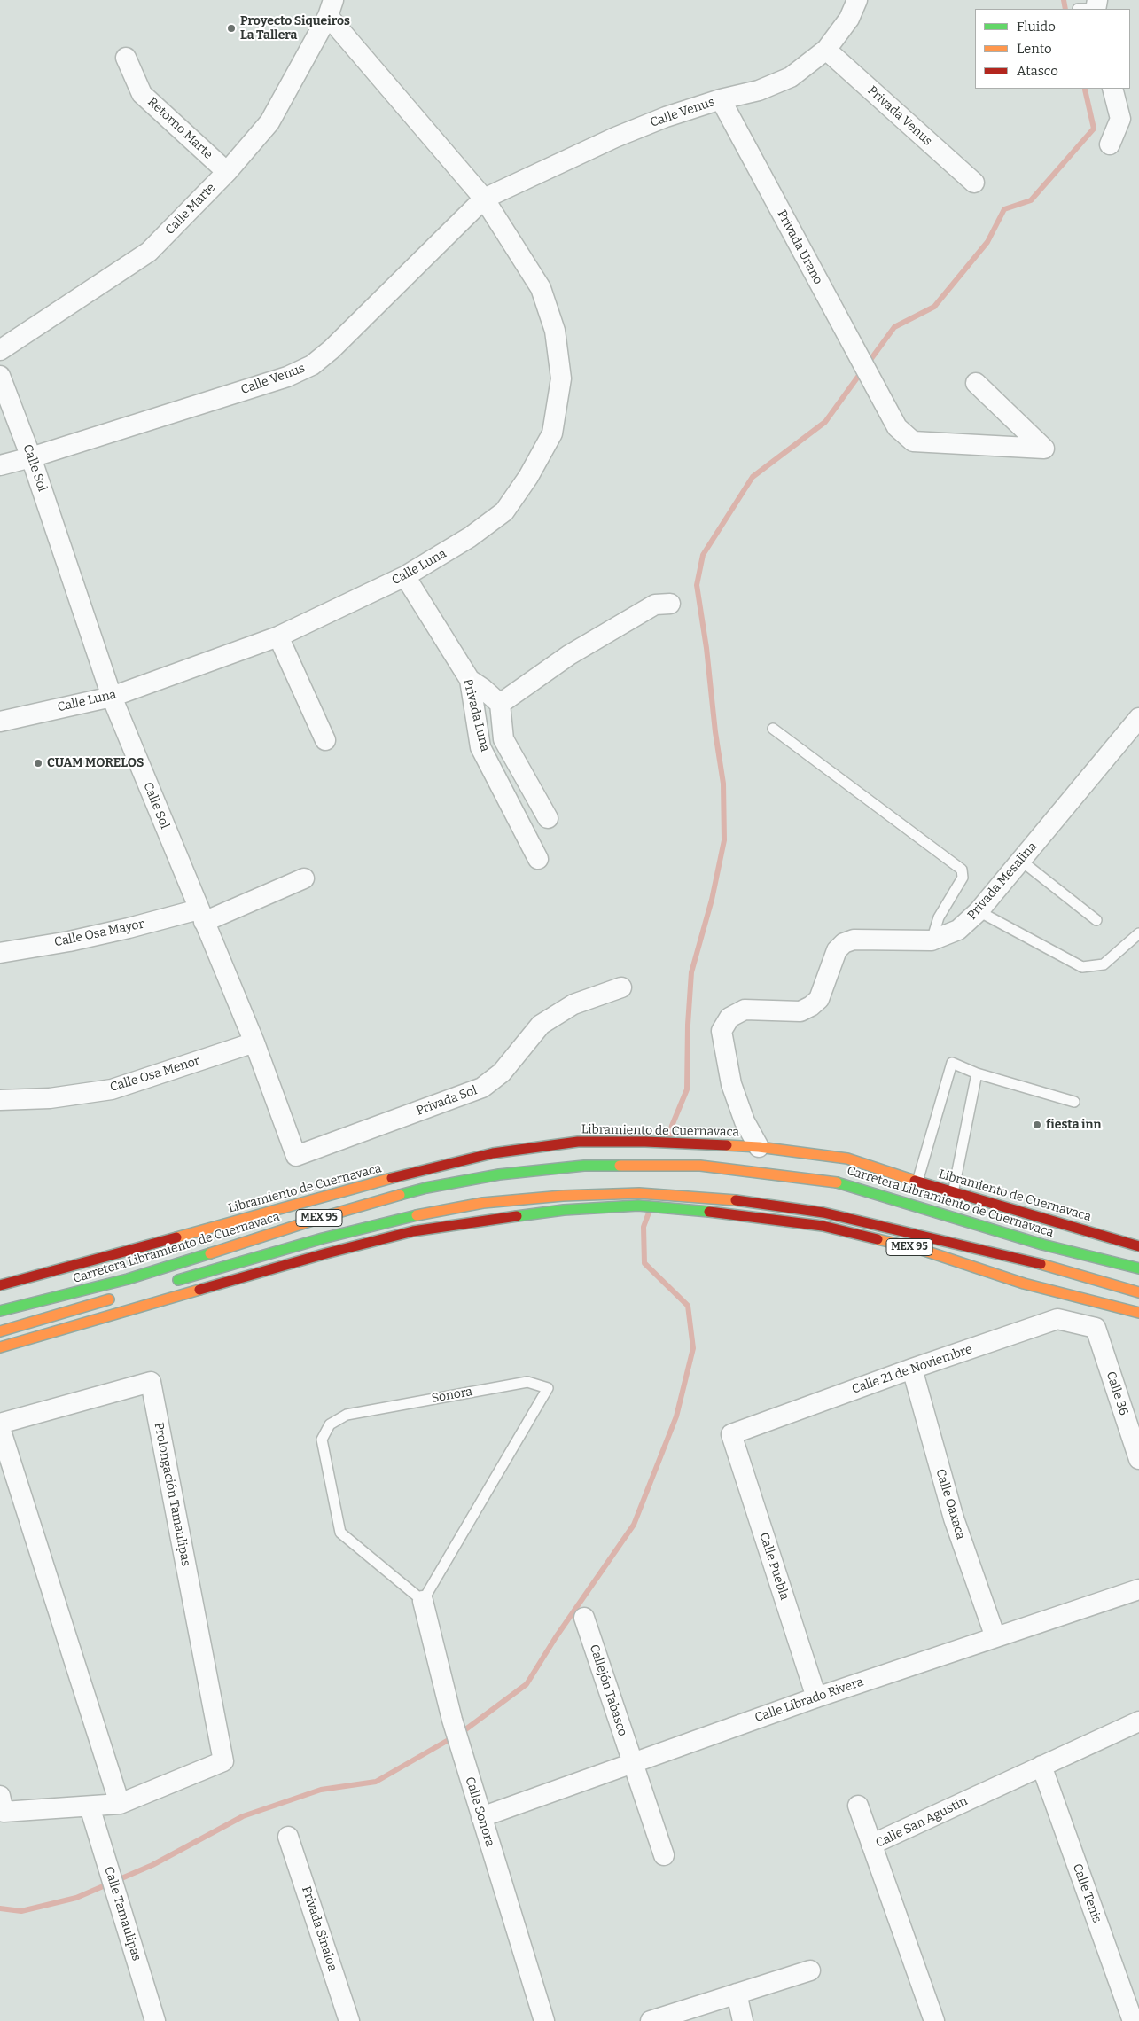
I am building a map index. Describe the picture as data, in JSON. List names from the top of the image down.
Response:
{
  "streets": {
    "main road": ["Libramiento de Cuernavaca", "Carretera Libramiento de Cuernavaca", "MEX 95"],
    "street": [
      "Calle Venus",
      "Privada Venus",
      "Retorno Marte",
      "Calle Marte",
      "Privada Urano",
      "Calle Sol",
      "Calle Luna",
      "Privada Luna",
      "Privada Mesalina",
      "Calle Osa Mayor",
      "Calle Osa Menor",
      "Privada Sol",
      "Calle 21 de Noviembre",
      "Calle 36",
      "Prolongación Tamaulipas",
      "Calle Oaxaca",
      "Calle Puebla",
      "Callejón Tabasco",
      "Calle Librado Rivera",
      "Calle Sonora",
      "Calle San Agustín",
      "Calle Tenis",
      "Calle Tamaulipas",
      "Privada Sinaloa"
    ],
    "lane": ["Sonora"]
  },
  "crossings": [
    ["Calle Venus", "Privada Venus"],
    ["Calle Venus", "Privada Urano"],
    ["Calle Venus", "Calle Sol"],
    ["Calle Venus", "Calle Luna"],
    ["Retorno Marte", "Calle Marte"],
    ["Calle Sol", "Calle Luna"],
    ["Calle Sol", "Calle Osa Mayor"],
    ["Calle Sol", "Calle Osa Menor"],
    ["Calle Sol", "Privada Sol"],
    ["Calle Luna", "Privada Luna"],
    ["Privada Mesalina", "Libramiento de Cuernavaca"],
    ["Calle 21 de Noviembre", "Calle 36"],
    ["Calle 21 de Noviembre", "Calle Oaxaca"],
    ["Calle 21 de Noviembre", "Calle Puebla"],
    ["Sonora", "Calle Sonora"],
    ["Calle Oaxaca", "Calle Librado Rivera"],
    ["Calle Puebla", "Calle Librado Rivera"],
    ["Callejón Tabasco", "Calle Librado Rivera"],
    ["Calle Librado Rivera", "Calle Sonora"],
    ["Calle San Agustín", "Calle Tenis"]
  ],
  "places": ["Proyecto Siqueiros La Tallera", "CUAM MORELOS", "fiesta inn"],
  "legend": ["Fluido", "Lento", "Atasco"]
}
